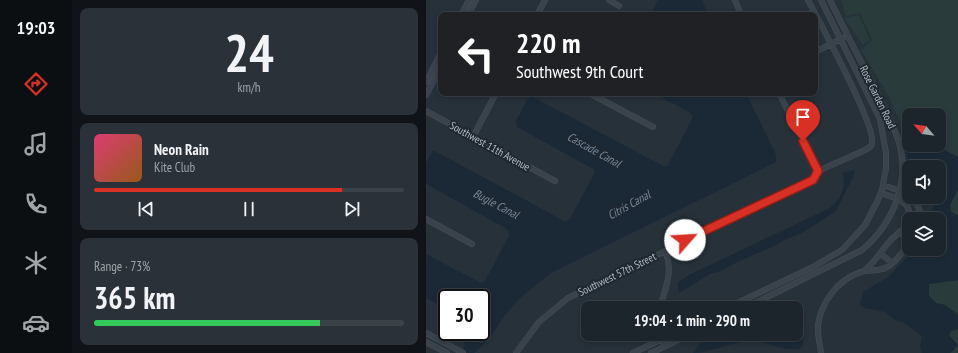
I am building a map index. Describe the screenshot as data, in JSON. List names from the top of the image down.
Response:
{
  "streets": {
    "street": ["Rose Garden Road", "Southwest 11th Avenue", "Southwest 57th Street"]
  },
  "crossings": [
    ["Rose Garden Road", "Southwest 57th Street"]
  ],
  "water": ["Cascade Canal", "Bugle Canal", "Citris Canal"],
  "north": "top left",
  "page": {
    "tabs": "19:03",
    "tile": [
      ["24", "km/h"],
      ["Range · 73%", "365 km"]
    ],
    "turn": ["220 m", "Southwest 9th Court"],
    "song": ["Neon Rain", "Kite Club"],
    "limit": "30",
    "trip": "19:04 · 1 min · 290 m"
  }
}
